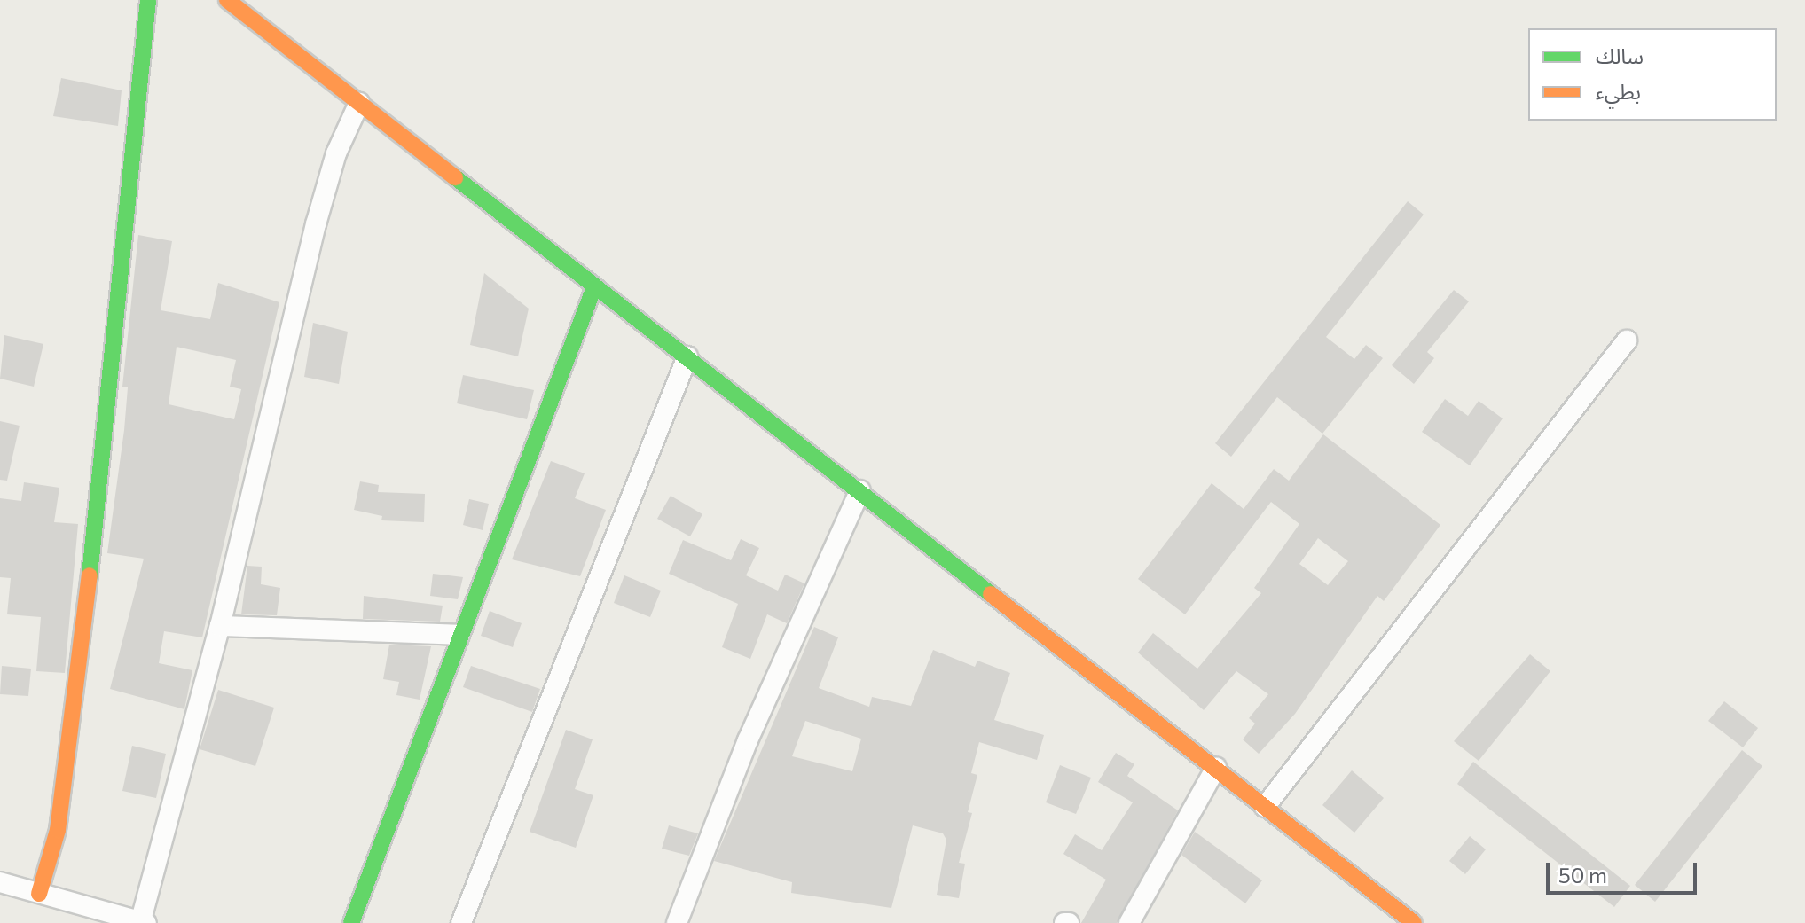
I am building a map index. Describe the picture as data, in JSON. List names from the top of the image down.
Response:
{
  "legend": ["سالك", "بطيء"],
  "scale_bar": "50 m"
}
